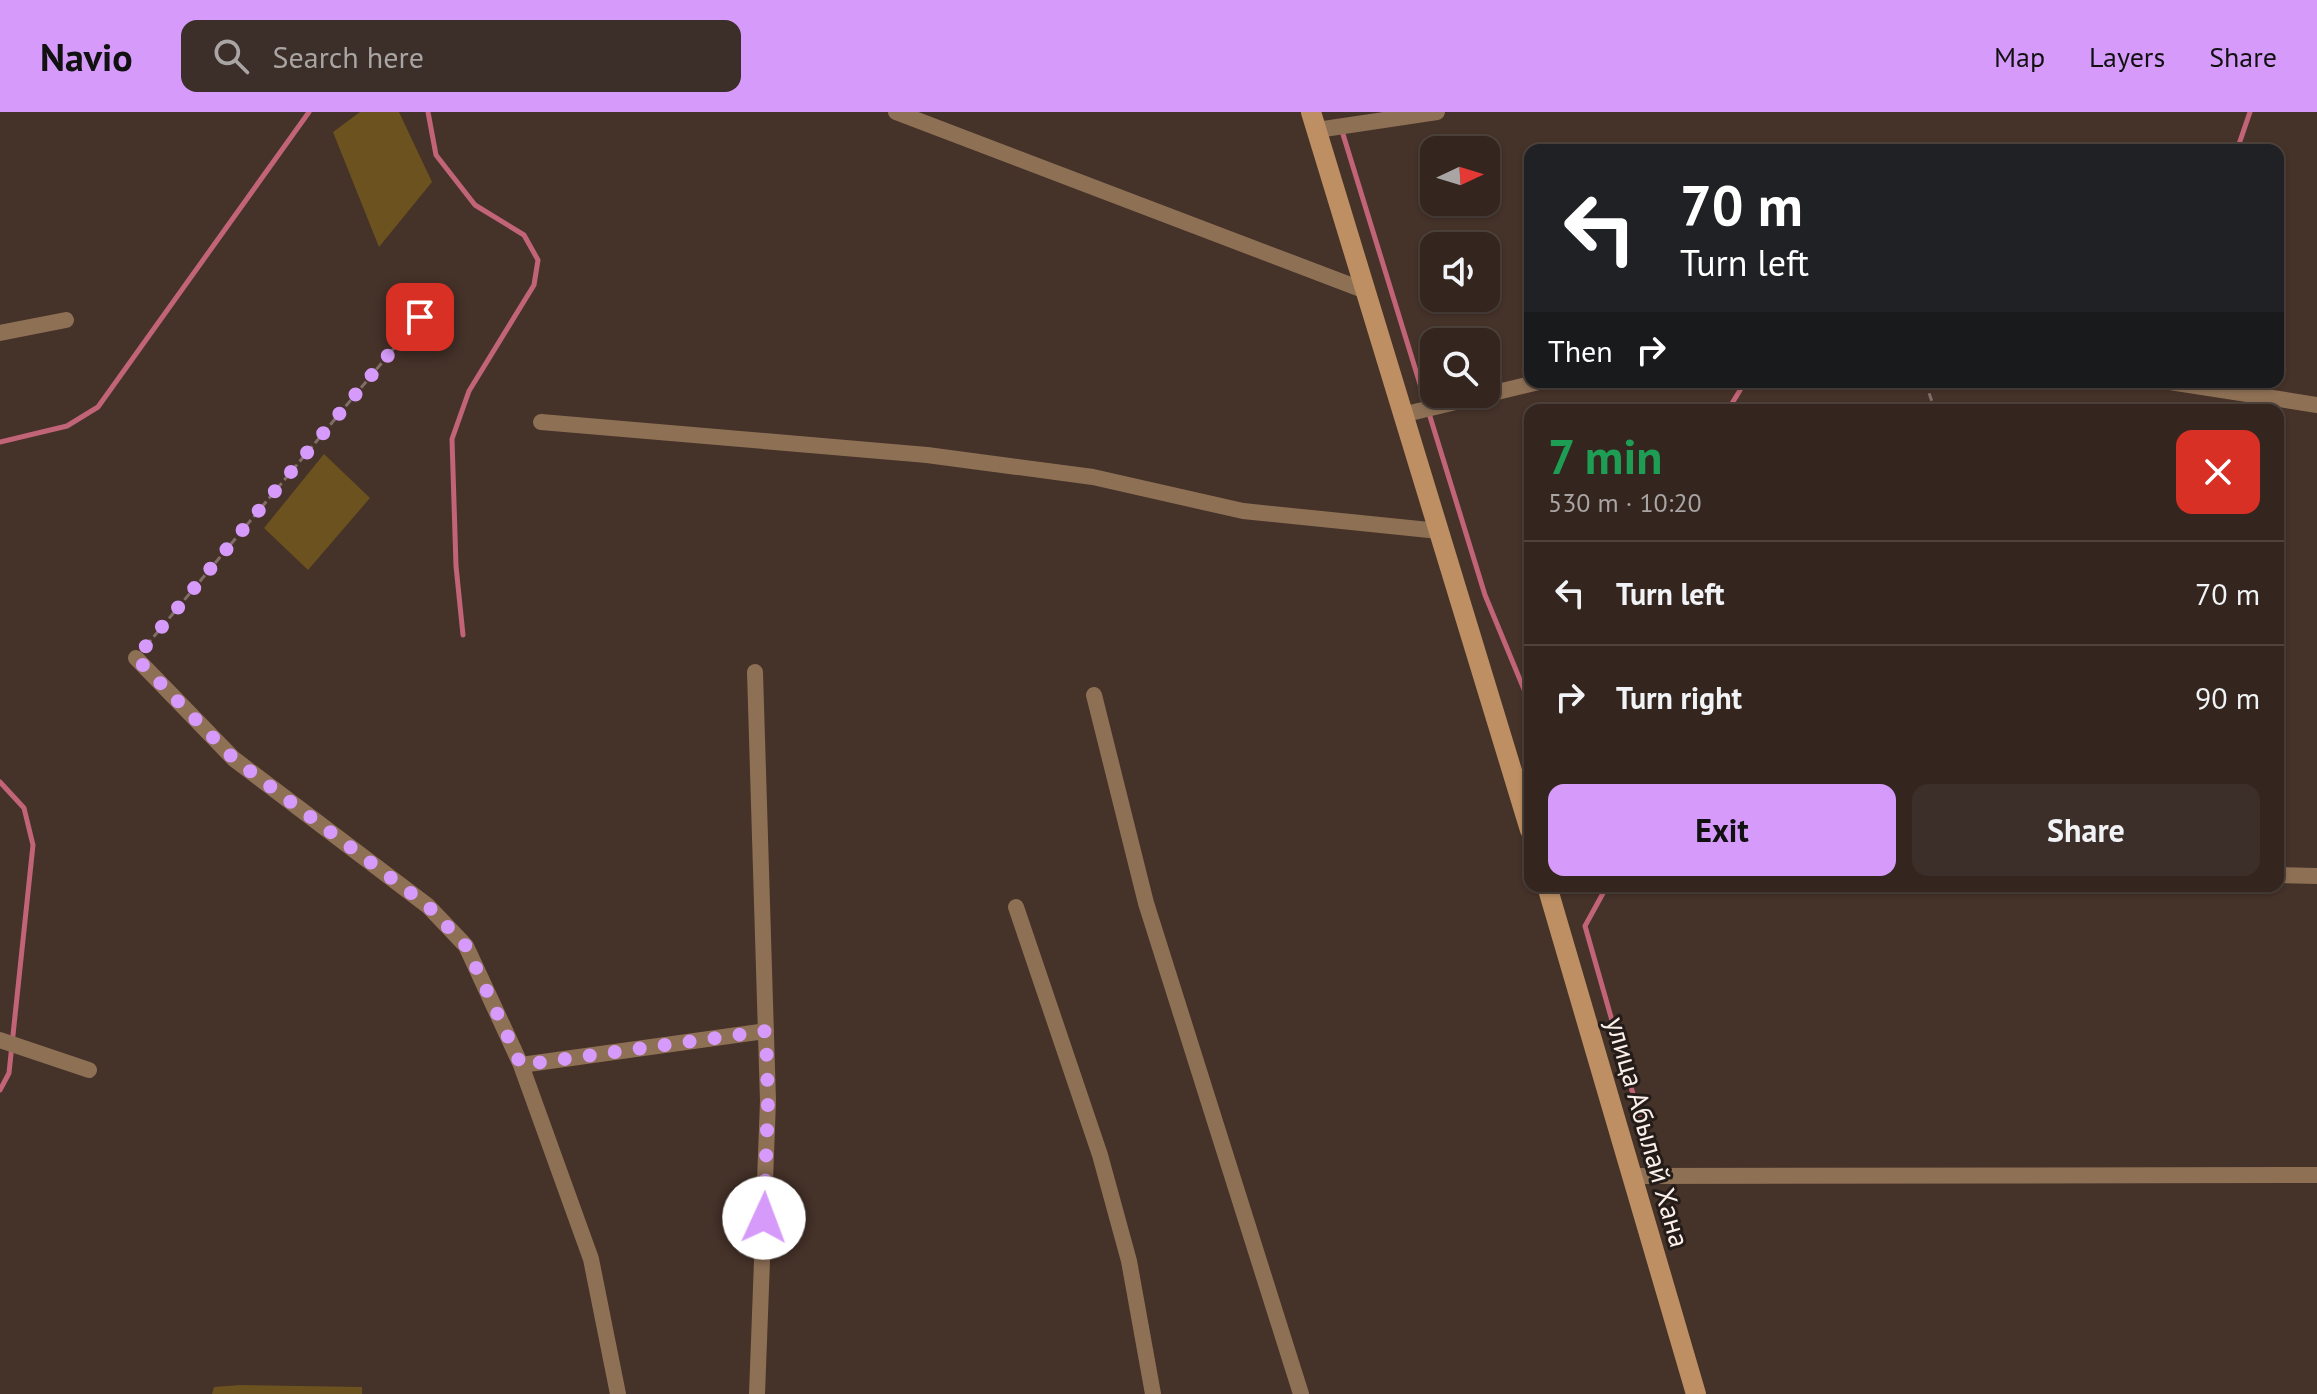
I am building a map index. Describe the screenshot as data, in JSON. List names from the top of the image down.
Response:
{
  "streets": {
    "main road": ["улица Абылай Хана"]
  },
  "north": "right",
  "page": {
    "header": "Navio",
    "search": "Search here",
    "nav": ["Map", "Layers", "Share"],
    "turn": ["70 m", "Turn left"],
    "then": "Then",
    "heading": ["7 min", "530 m · 10:20"],
    "list": [
      {
        "name": "Turn left",
        "value": "70 m"
      },
      {
        "name": "Turn right",
        "value": "90 m"
      }
    ],
    "buttons": ["Exit", "Share"]
  }
}
